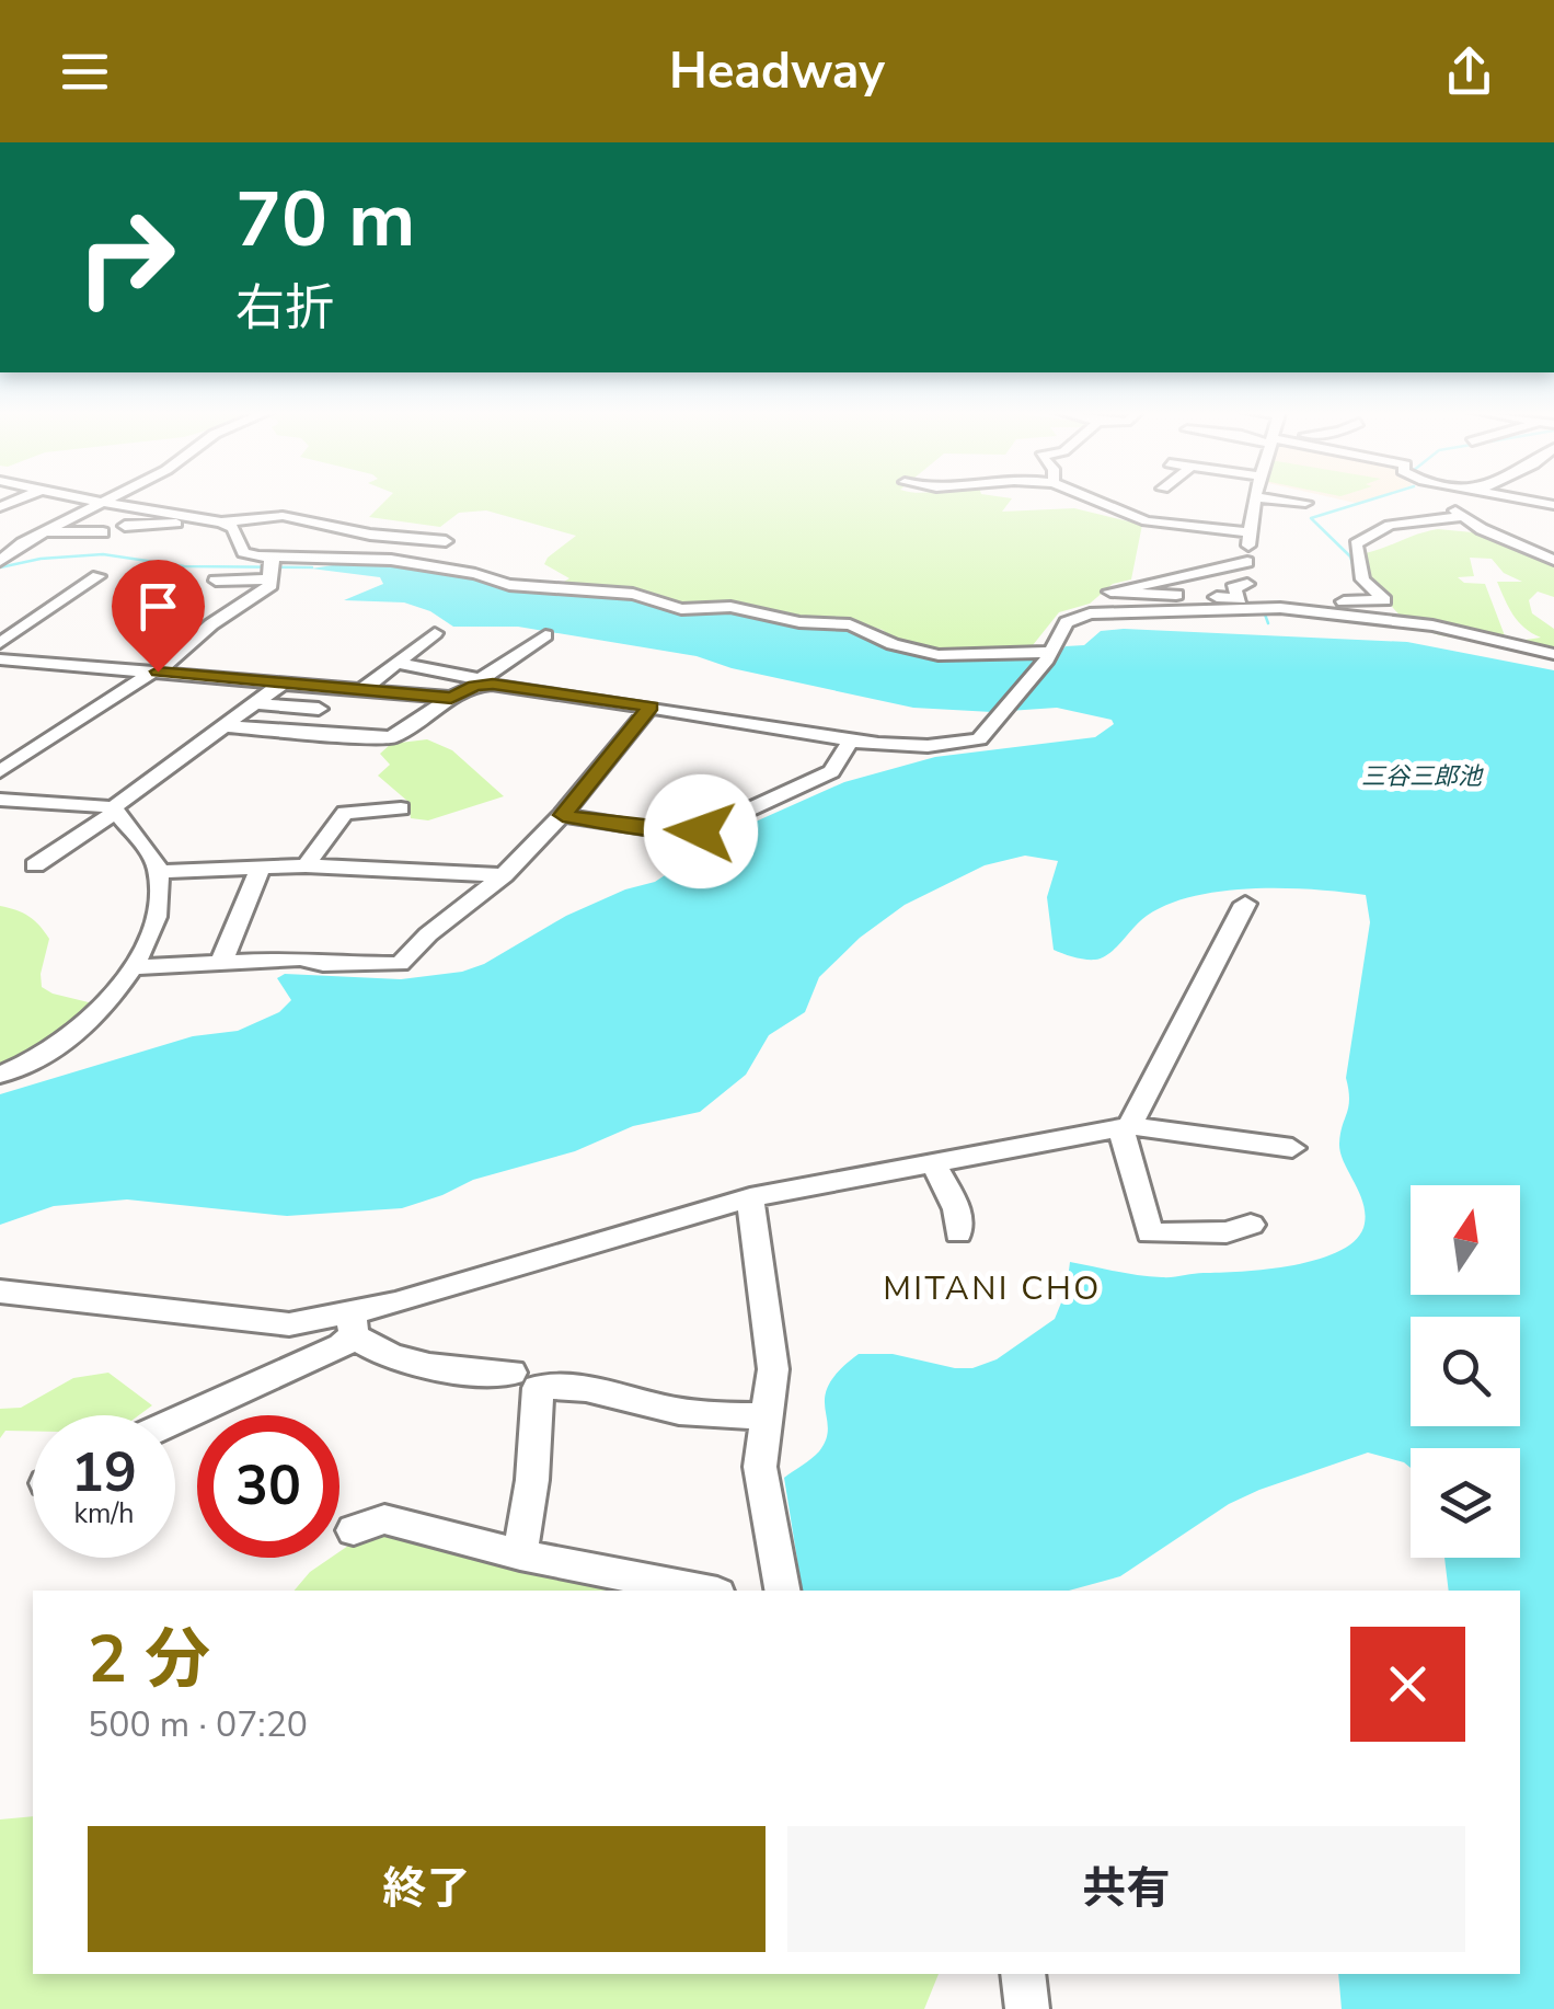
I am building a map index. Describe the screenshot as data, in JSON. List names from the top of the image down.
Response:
{
  "districts": ["MITANI CHO"],
  "water": ["三谷三郎池"],
  "north": "top",
  "page": {
    "header": "Headway",
    "turn": ["70 m", "右折"],
    "speed": "19 km/h",
    "limit": "30",
    "heading": ["2 分", "500 m · 07:20"],
    "buttons": ["終了", "共有"]
  }
}
